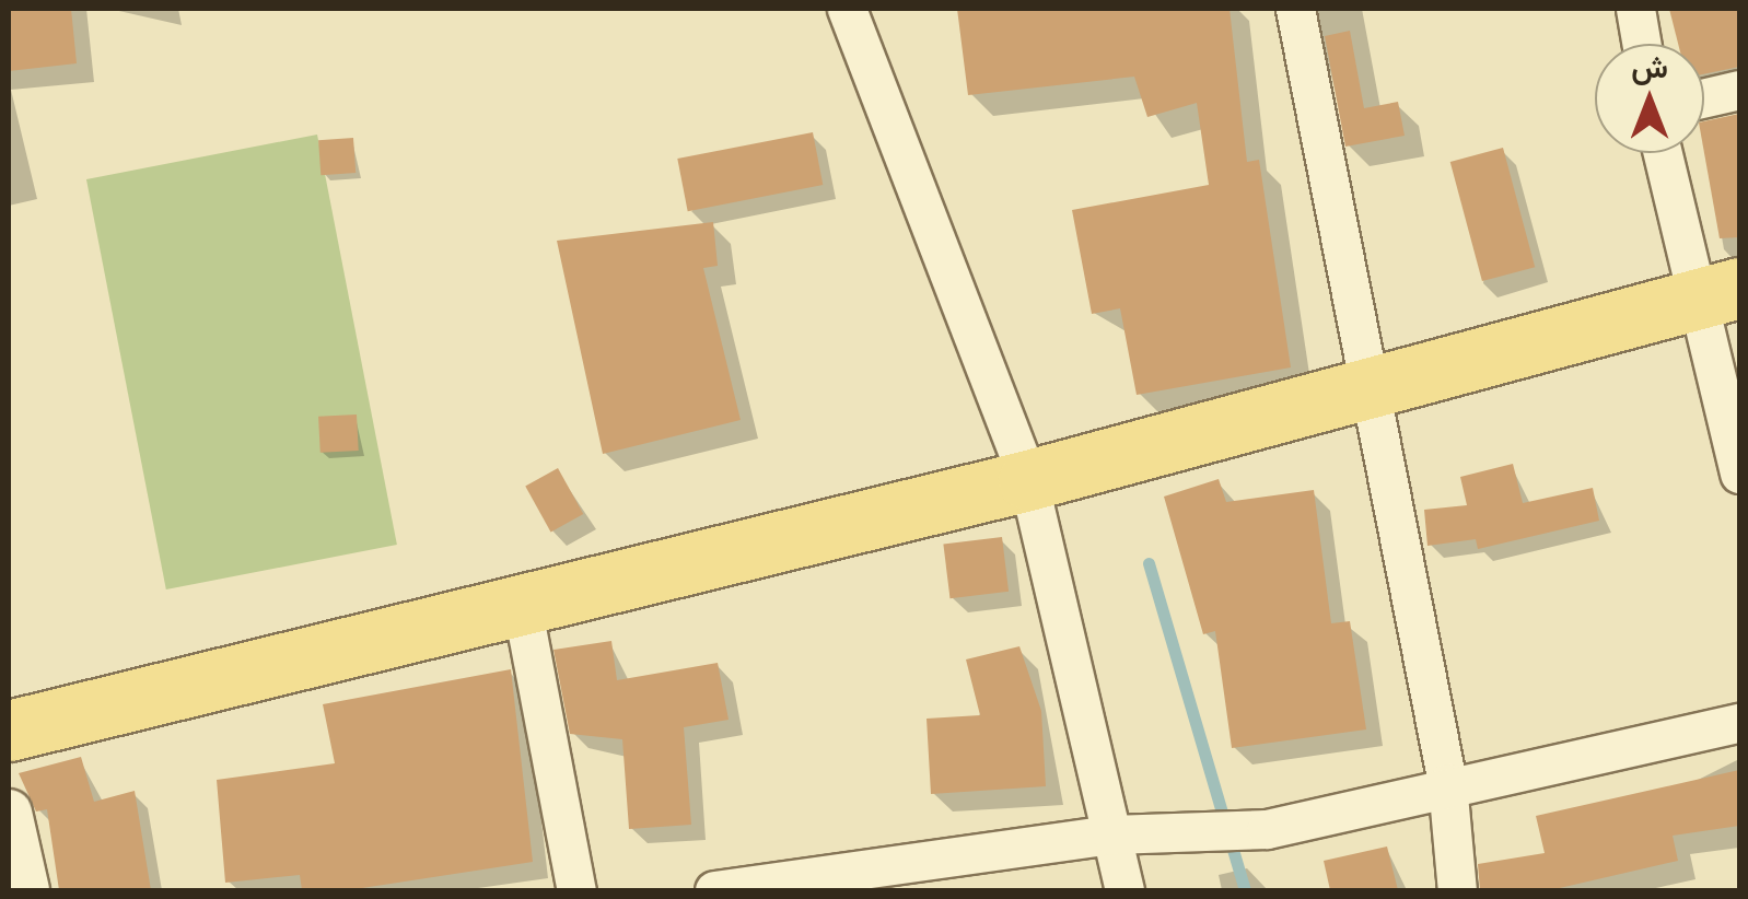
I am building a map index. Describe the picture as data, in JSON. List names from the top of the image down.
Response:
{
  "north": "top"
}
